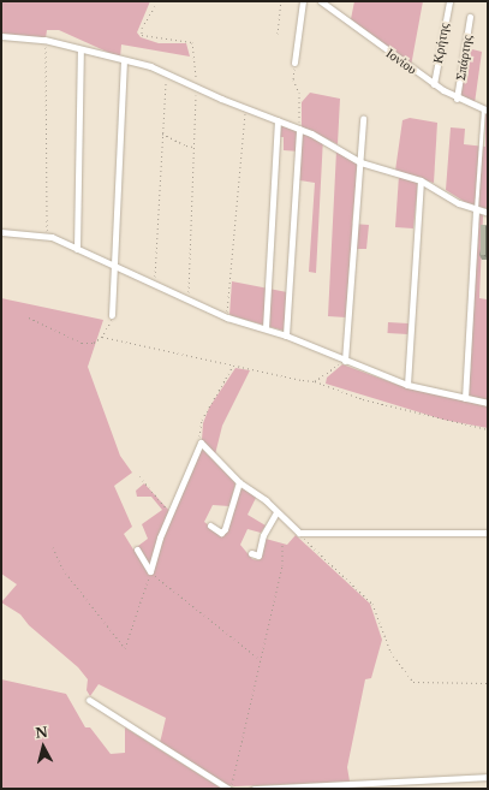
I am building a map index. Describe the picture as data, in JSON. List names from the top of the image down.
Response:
{
  "streets": {
    "street": ["Κρήτης", "Σπάρτης", "Ιονίου"]
  },
  "crossings": [
    ["Κρήτης", "Ιονίου"],
    ["Σπάρτης", "Ιονίου"]
  ],
  "north": "top"
}
